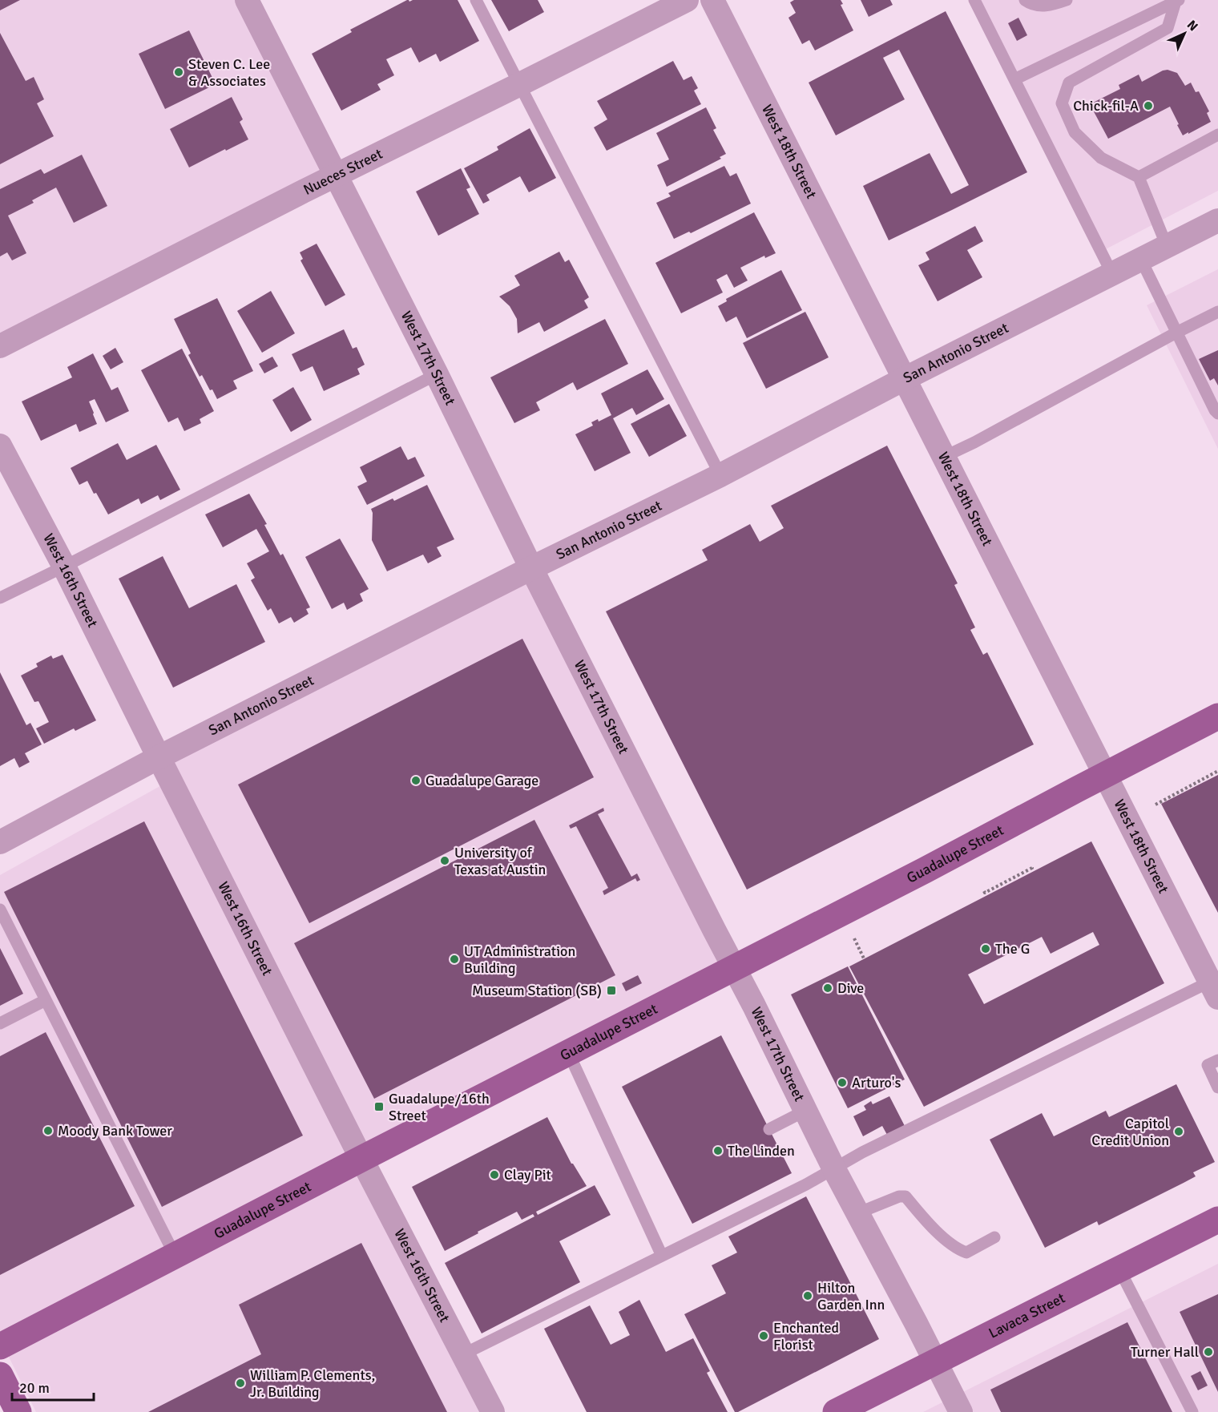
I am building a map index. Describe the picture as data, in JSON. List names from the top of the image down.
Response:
{
  "streets": {
    "main road": ["Guadalupe Street", "Lavaca Street"],
    "street": [
      "West 18th Street",
      "Nueces Street",
      "San Antonio Street",
      "West 17th Street",
      "West 16th Street"
    ]
  },
  "crossings": [
    ["West 18th Street", "San Antonio Street"],
    ["West 18th Street", "Guadalupe Street"],
    ["Nueces Street", "West 17th Street"],
    ["San Antonio Street", "West 17th Street"],
    ["San Antonio Street", "West 16th Street"],
    ["West 17th Street", "Guadalupe Street"],
    ["West 17th Street", "Lavaca Street"],
    ["West 16th Street", "Guadalupe Street"]
  ],
  "places": {
    "other": [
      "Steven C. Lee & Associates",
      "Chick-fil-A",
      "Guadalupe Garage",
      "University of Texas at Austin",
      "The G",
      "UT Administration Building",
      "Dive",
      "Arturo's",
      "Moody Bank Tower",
      "Capitol Credit Union",
      "The Linden",
      "Clay Pit",
      "Hilton Garden Inn",
      "Enchanted Florist",
      "Turner Hall",
      "William P. Clements, Jr. Building"
    ],
    "transit": ["Museum Station (SB)", "Guadalupe/16th Street"]
  },
  "scale_bar": "20 m",
  "north": "top right"
}
